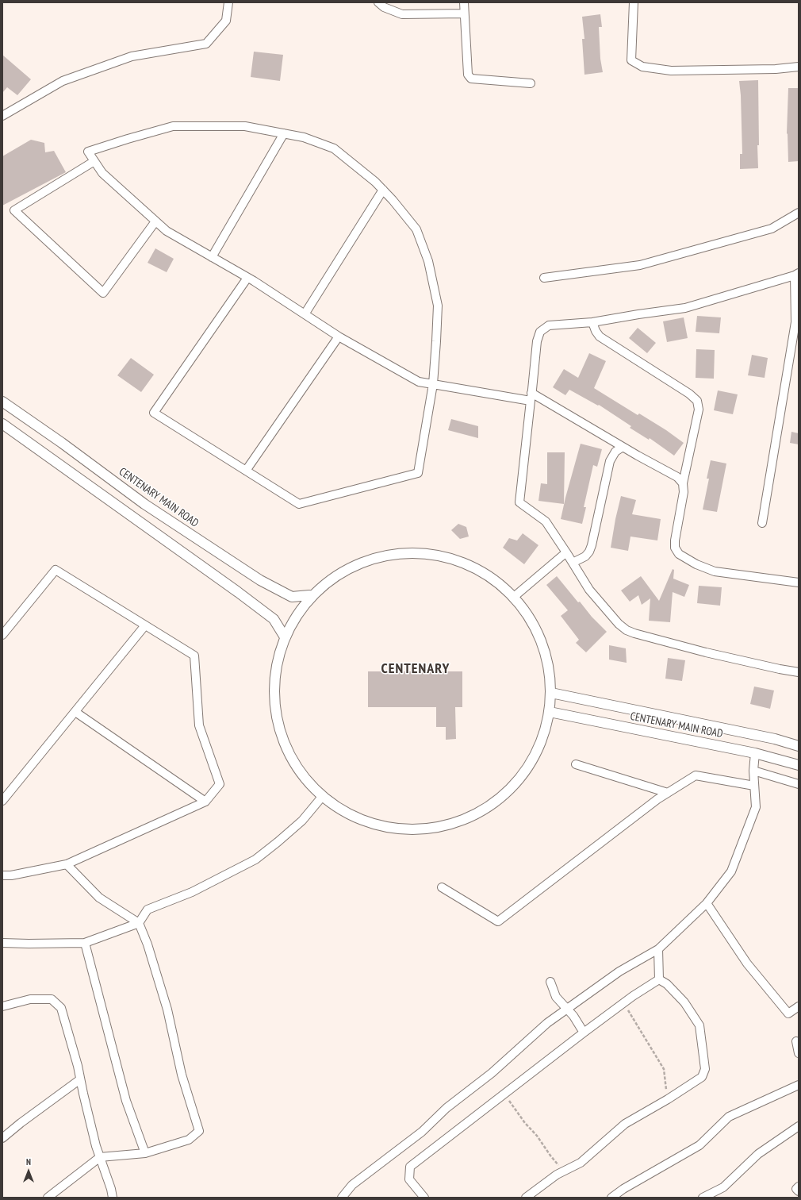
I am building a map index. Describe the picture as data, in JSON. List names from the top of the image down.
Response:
{
  "streets": {
    "street": ["CENTENARY MAIN ROAD"]
  },
  "districts": ["CENTENARY"],
  "north": "top"
}
